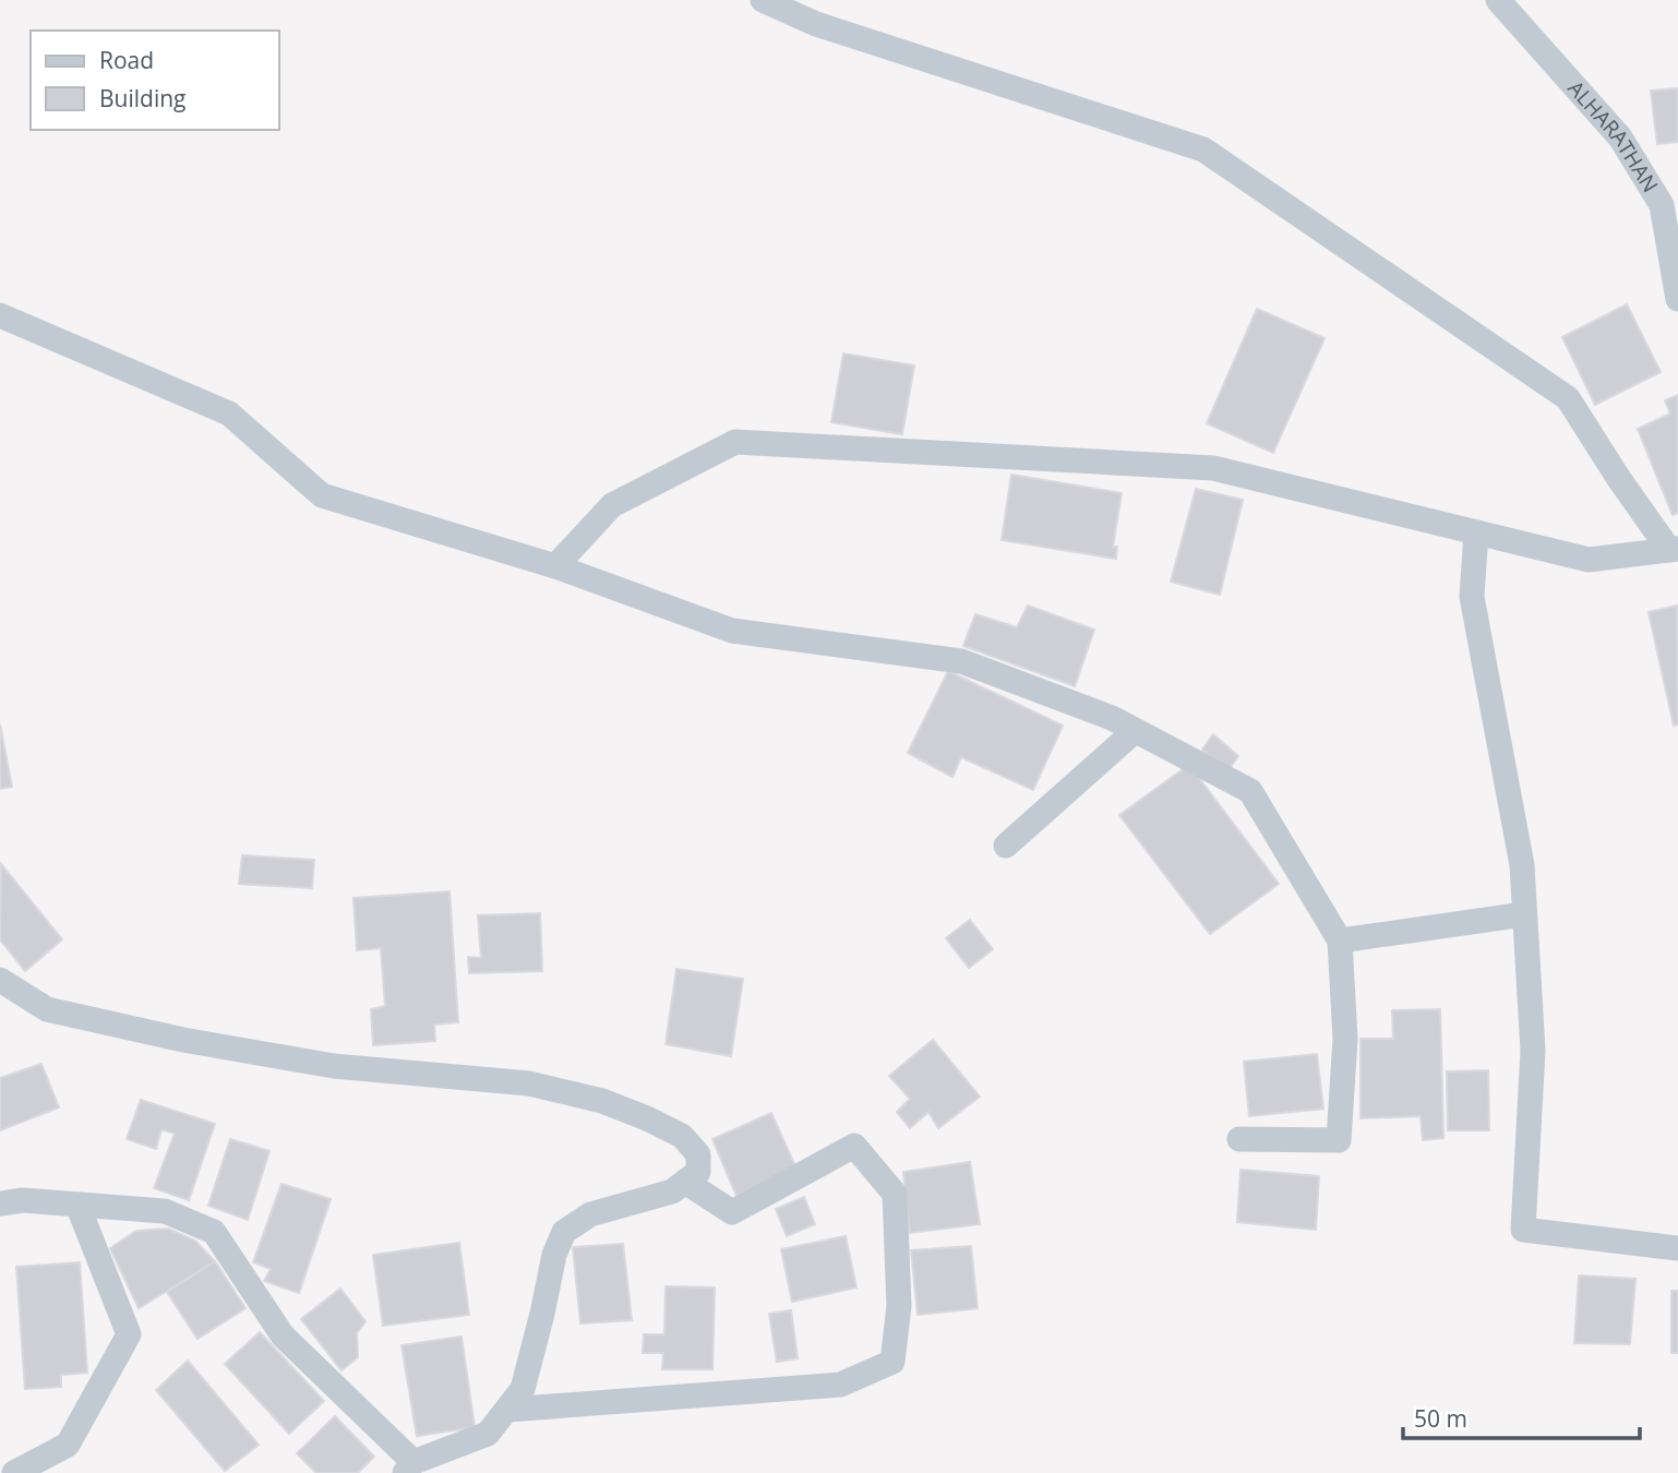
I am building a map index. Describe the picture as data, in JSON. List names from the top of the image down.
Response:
{
  "streets": {
    "street": ["ALHARATHAN"]
  },
  "legend": ["Road", "Building"],
  "scale_bar": "50 m"
}
